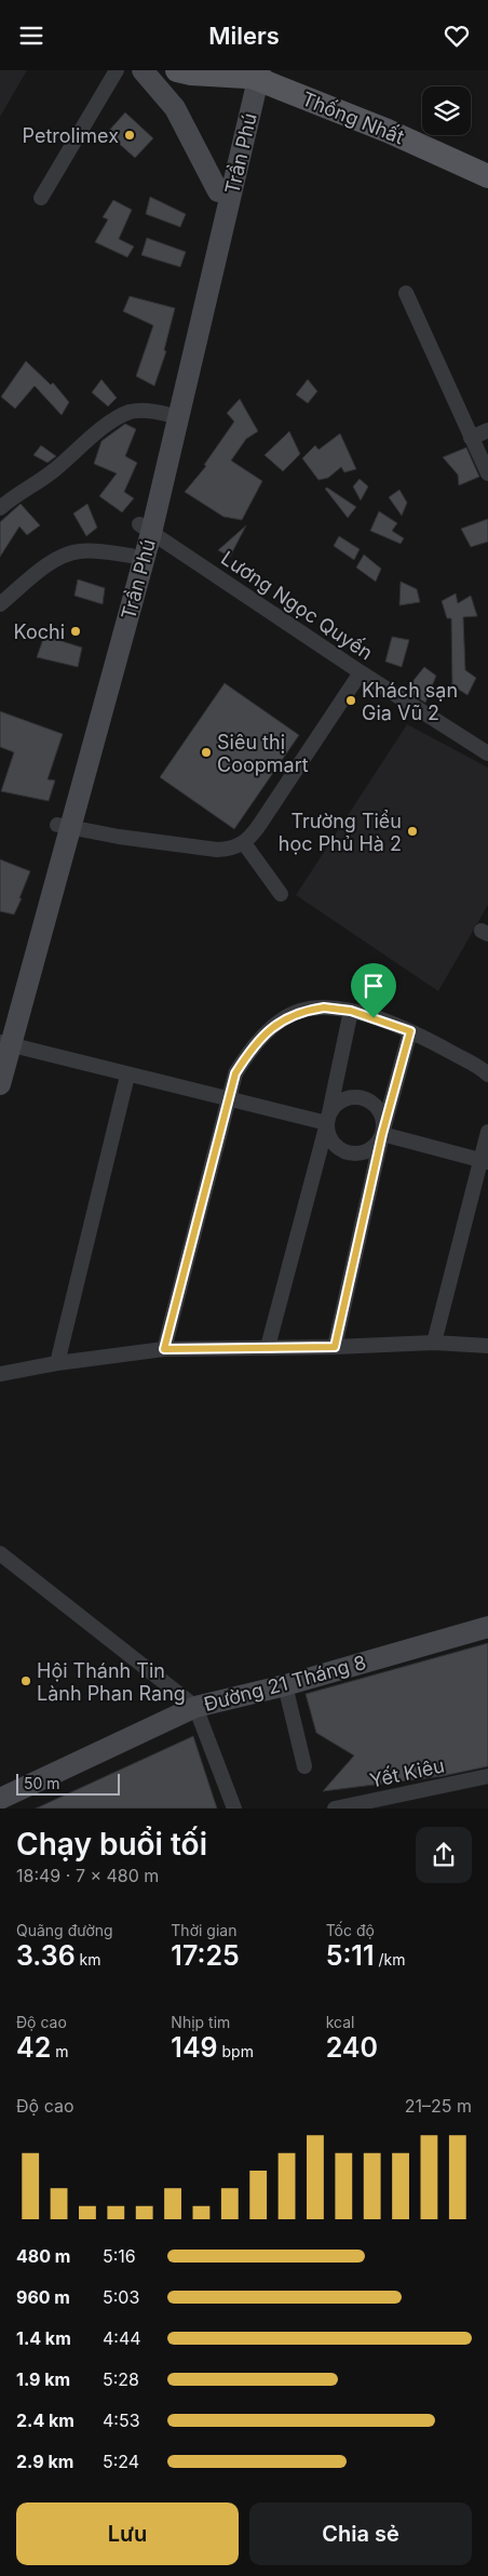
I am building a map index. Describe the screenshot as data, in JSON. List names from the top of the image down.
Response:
{
  "streets": {
    "main road": ["Thống Nhất", "Trần Phú", "Đường 21 Tháng 8"],
    "street": ["Lương Ngọc Quyến", "Yết Kiêu"]
  },
  "crossings": [
    ["Thống Nhất", "Trần Phú"],
    ["Trần Phú", "Lương Ngọc Quyến"]
  ],
  "places": [
    "Petrolimex",
    "Kochi",
    "Khách sạn Gia Vũ 2",
    "Siêu thị Coopmart",
    "Trường Tiểu học Phủ Hà 2",
    "Hội Thánh Tin Lành Phan Rang"
  ],
  "scale_bar": "50 m",
  "page": {
    "header": "Milers",
    "scale": "50 m",
    "heading": ["Chạy buổi tối", "18:49 · 7 × 480 m"],
    "stats": [
      ["Quãng đường", "3.36 km"],
      ["Thời gian", "17:25"],
      ["Tốc độ", "5:11 /km"],
      ["Độ cao", "42 m"],
      ["Nhịp tim", "149 bpm"],
      ["kcal", "240"]
    ],
    "chart": ["Độ cao", "21–25 m"],
    "list": [
      {
        "name": "480 m",
        "note": "5:16"
      },
      {
        "name": "960 m",
        "note": "5:03"
      },
      {
        "name": "1.4 km",
        "note": "4:44"
      },
      {
        "name": "1.9 km",
        "note": "5:28"
      },
      {
        "name": "2.4 km",
        "note": "4:53"
      },
      {
        "name": "2.9 km",
        "note": "5:24"
      }
    ],
    "buttons": ["Lưu", "Chia sẻ"]
  }
}
